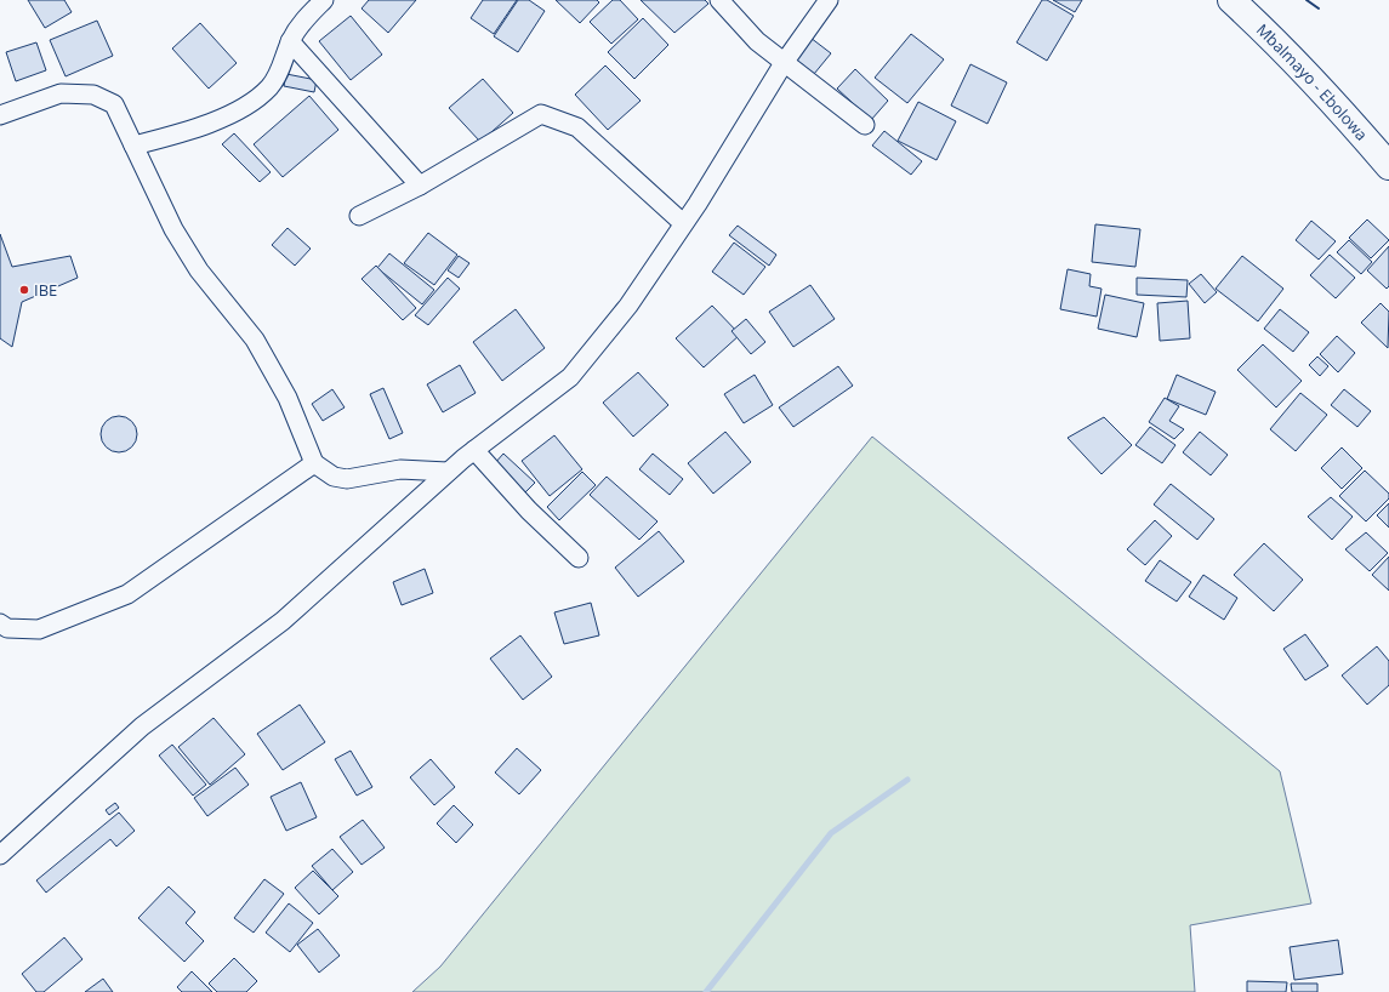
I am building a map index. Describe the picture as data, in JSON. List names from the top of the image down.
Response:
{
  "streets": {
    "highway": ["Mbalmayo - Ebolowa"]
  },
  "places": ["IBE"]
}
